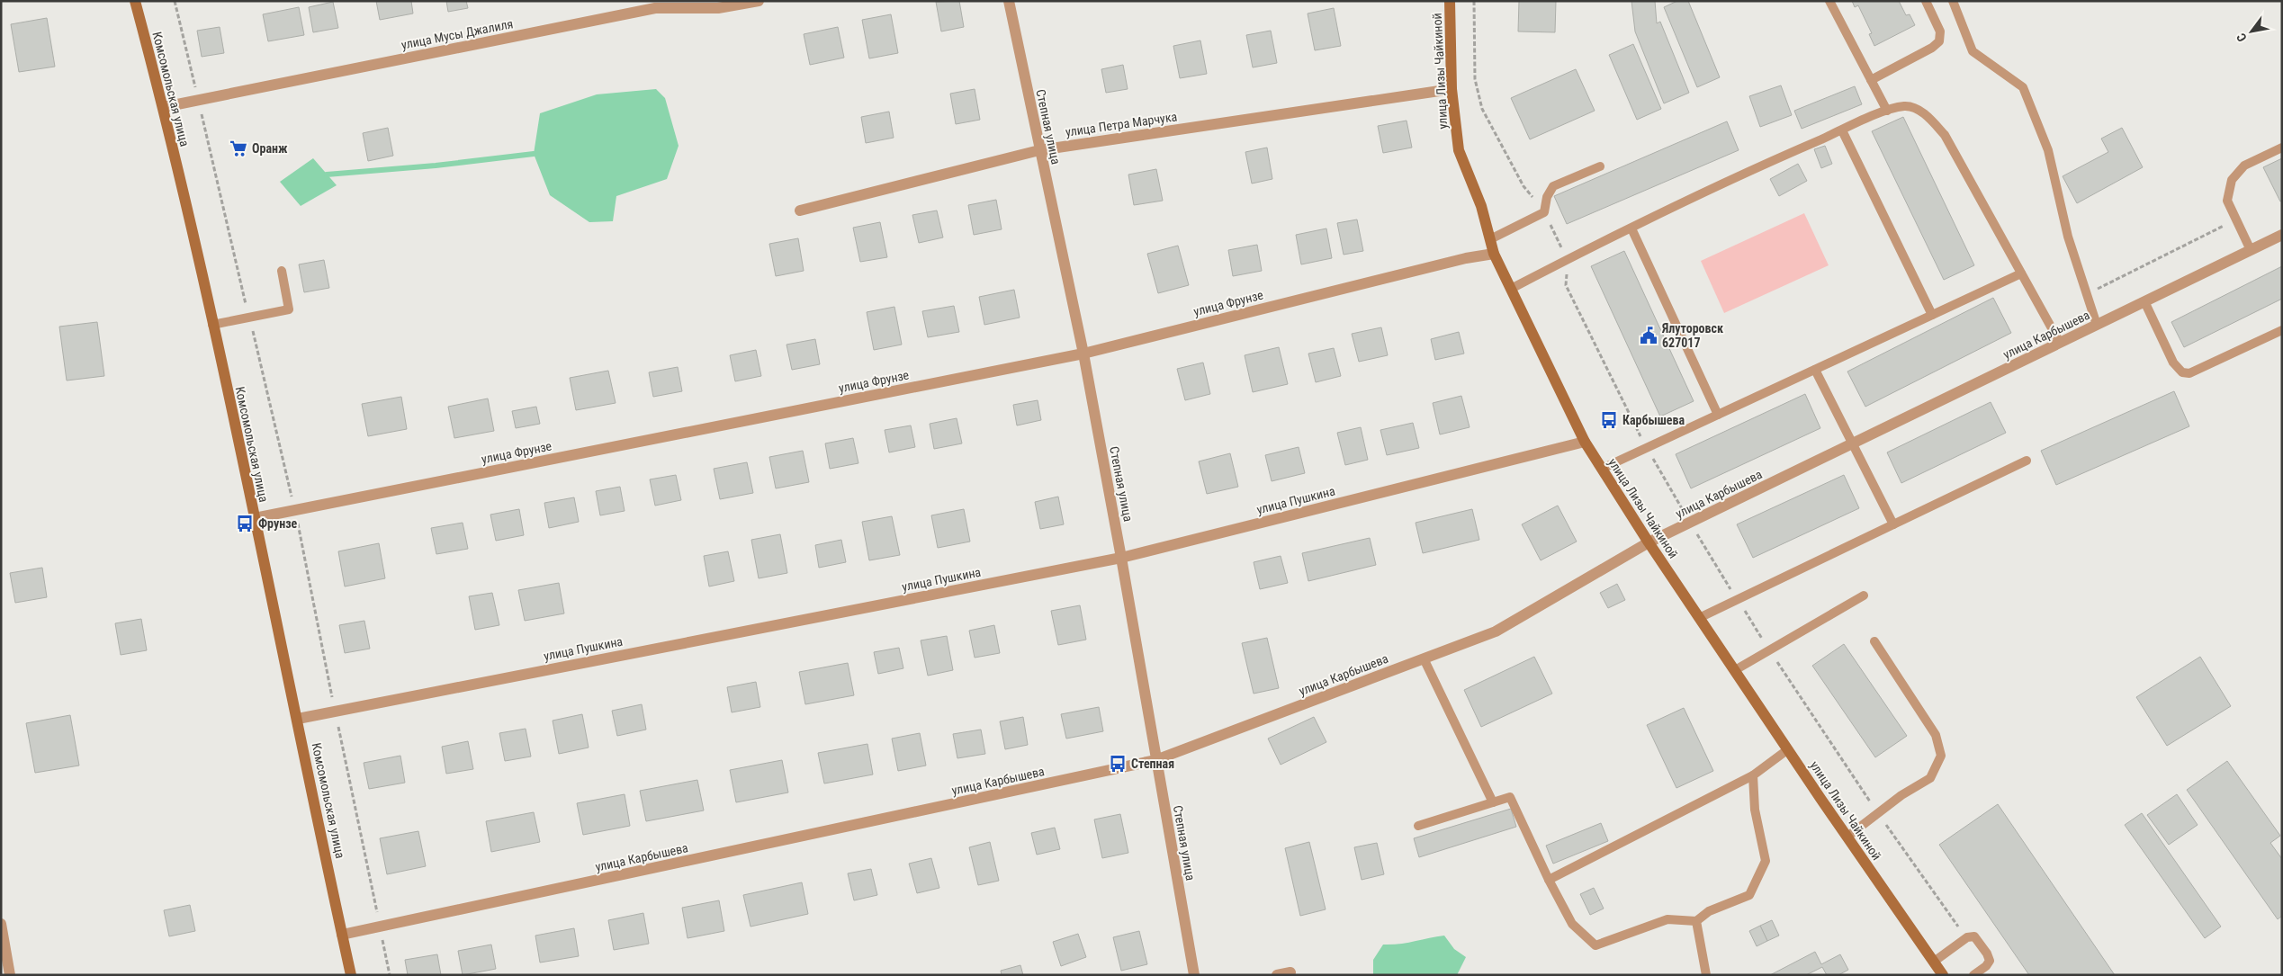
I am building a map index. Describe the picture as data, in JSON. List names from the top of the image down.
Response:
{
  "streets": {
    "street": [
      "улица Мусы Джалиля",
      "улица Лизы Чайкиной",
      "Комсомольская улица",
      "улица Петра Марчука",
      "Степная улица",
      "улица Фрунзе",
      "улица Карбышева",
      "улица Пушкина"
    ]
  },
  "crossings": [
    ["улица Мусы Джалиля", "Комсомольская улица"],
    ["улица Лизы Чайкиной", "улица Петра Марчука"],
    ["улица Лизы Чайкиной", "улица Фрунзе"],
    ["улица Лизы Чайкиной", "улица Карбышева"],
    ["улица Лизы Чайкиной", "улица Пушкина"],
    ["Комсомольская улица", "улица Фрунзе"],
    ["Комсомольская улица", "улица Карбышева"],
    ["Комсомольская улица", "улица Пушкина"],
    ["улица Петра Марчука", "Степная улица"],
    ["Степная улица", "улица Фрунзе"],
    ["Степная улица", "улица Карбышева"],
    ["Степная улица", "улица Пушкина"]
  ],
  "places": {
    "supermarket": ["Оранж"],
    "public building": ["Ялуторовск 627017"],
    "bus stop": ["Карбышева", "Фрунзе", "Степная"]
  },
  "north": "bottom left"
}
